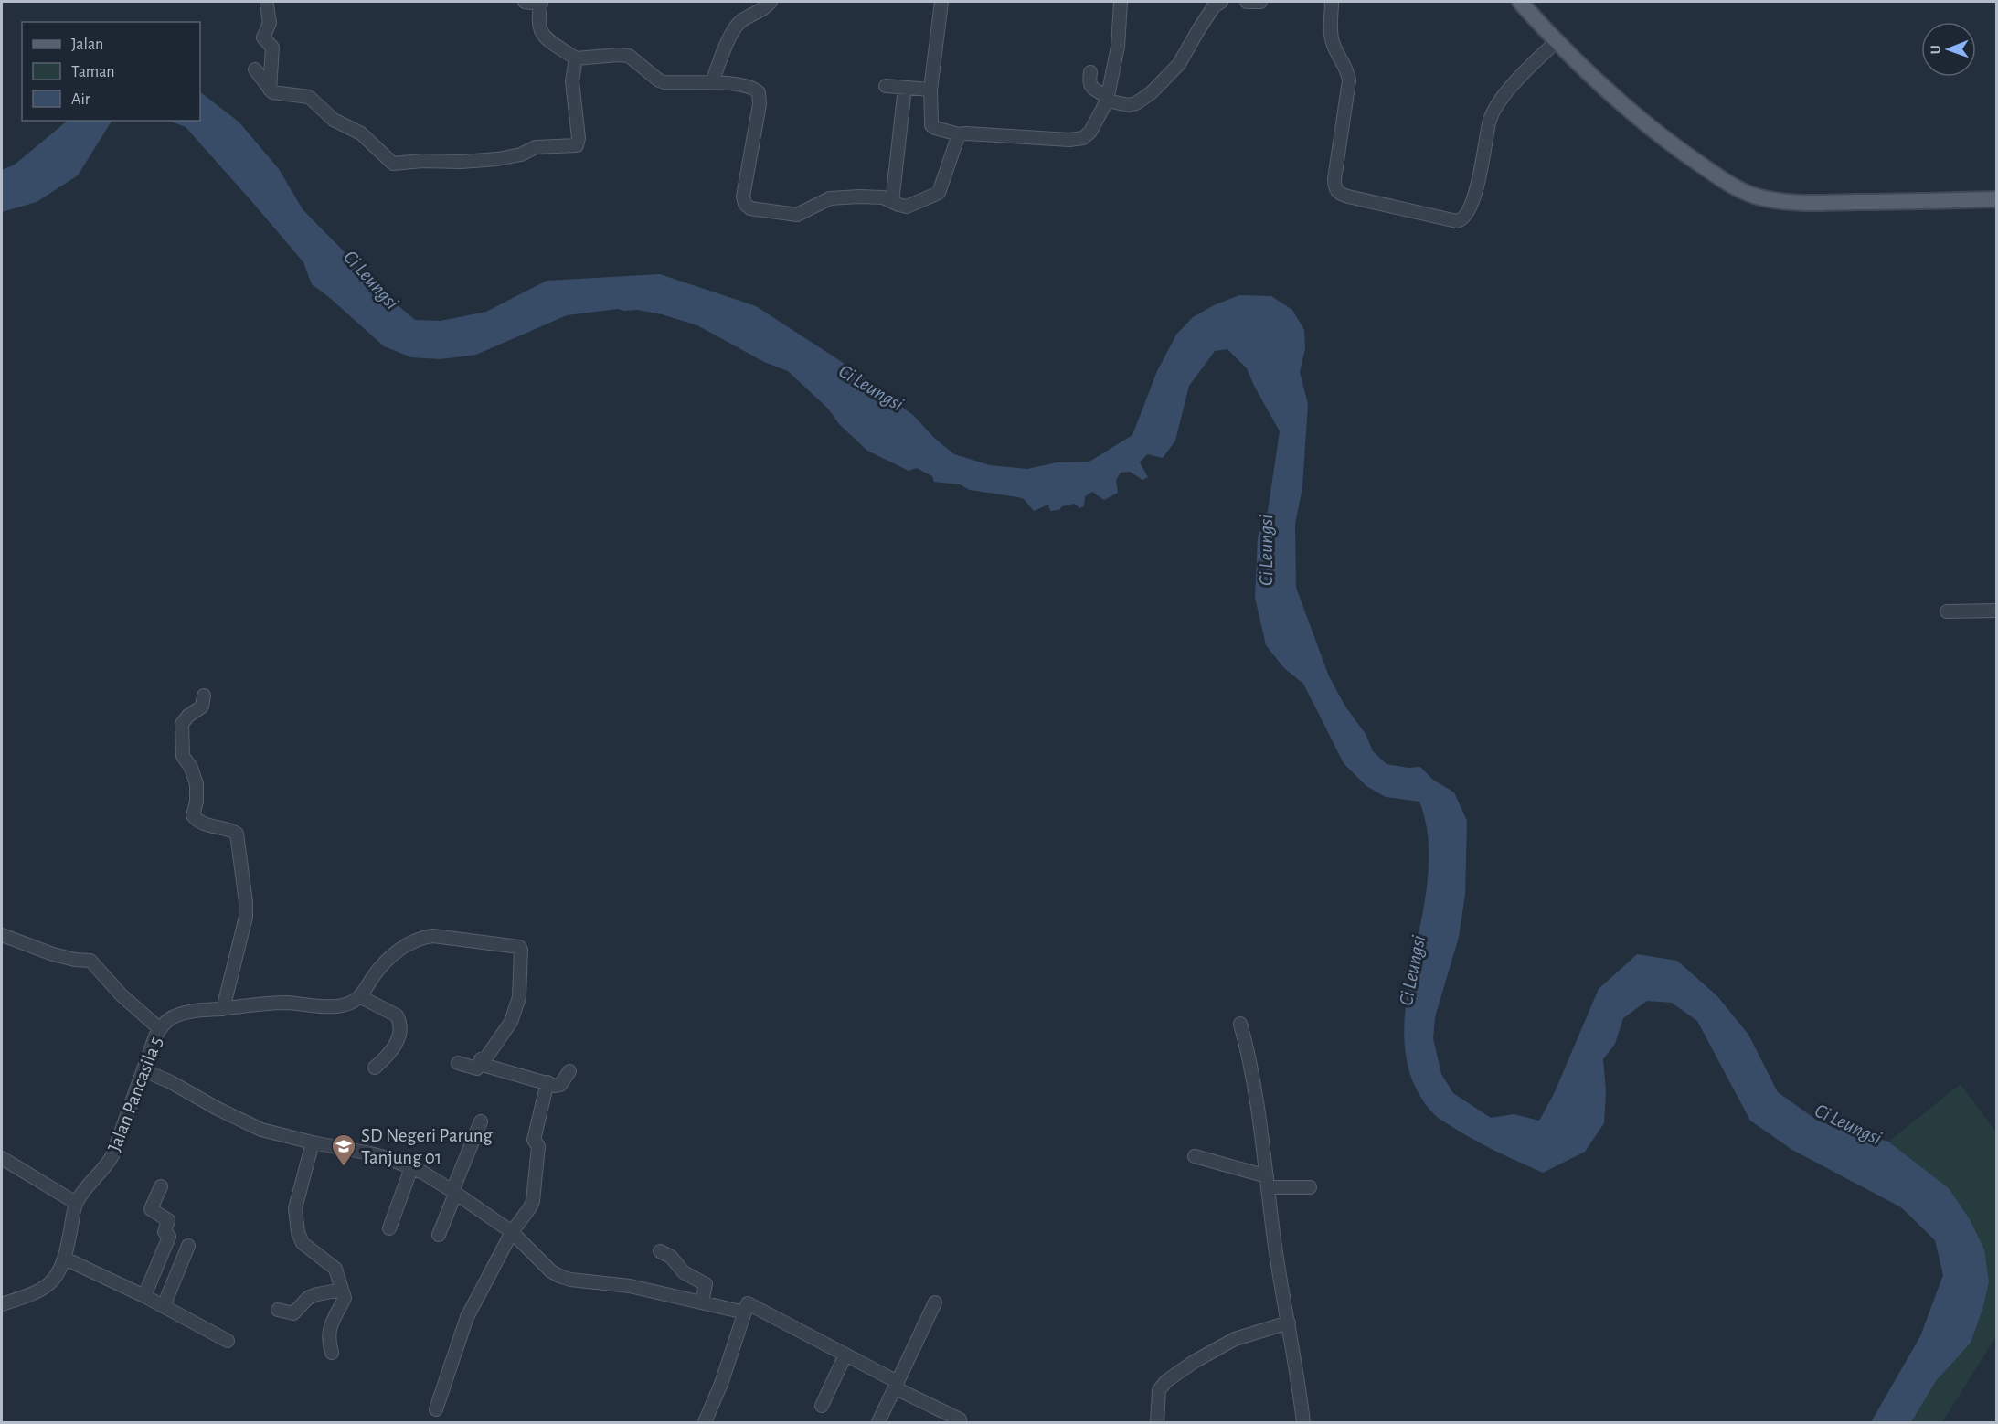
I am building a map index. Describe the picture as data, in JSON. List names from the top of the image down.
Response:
{
  "streets": {
    "street": ["Jalan Pancasila 5"]
  },
  "water": ["Ci Leungsi"],
  "places": {
    "school or university": ["SD Negeri Parung Tanjung 01"]
  },
  "legend": ["Jalan", "Taman", "Air"],
  "north": "left"
}
